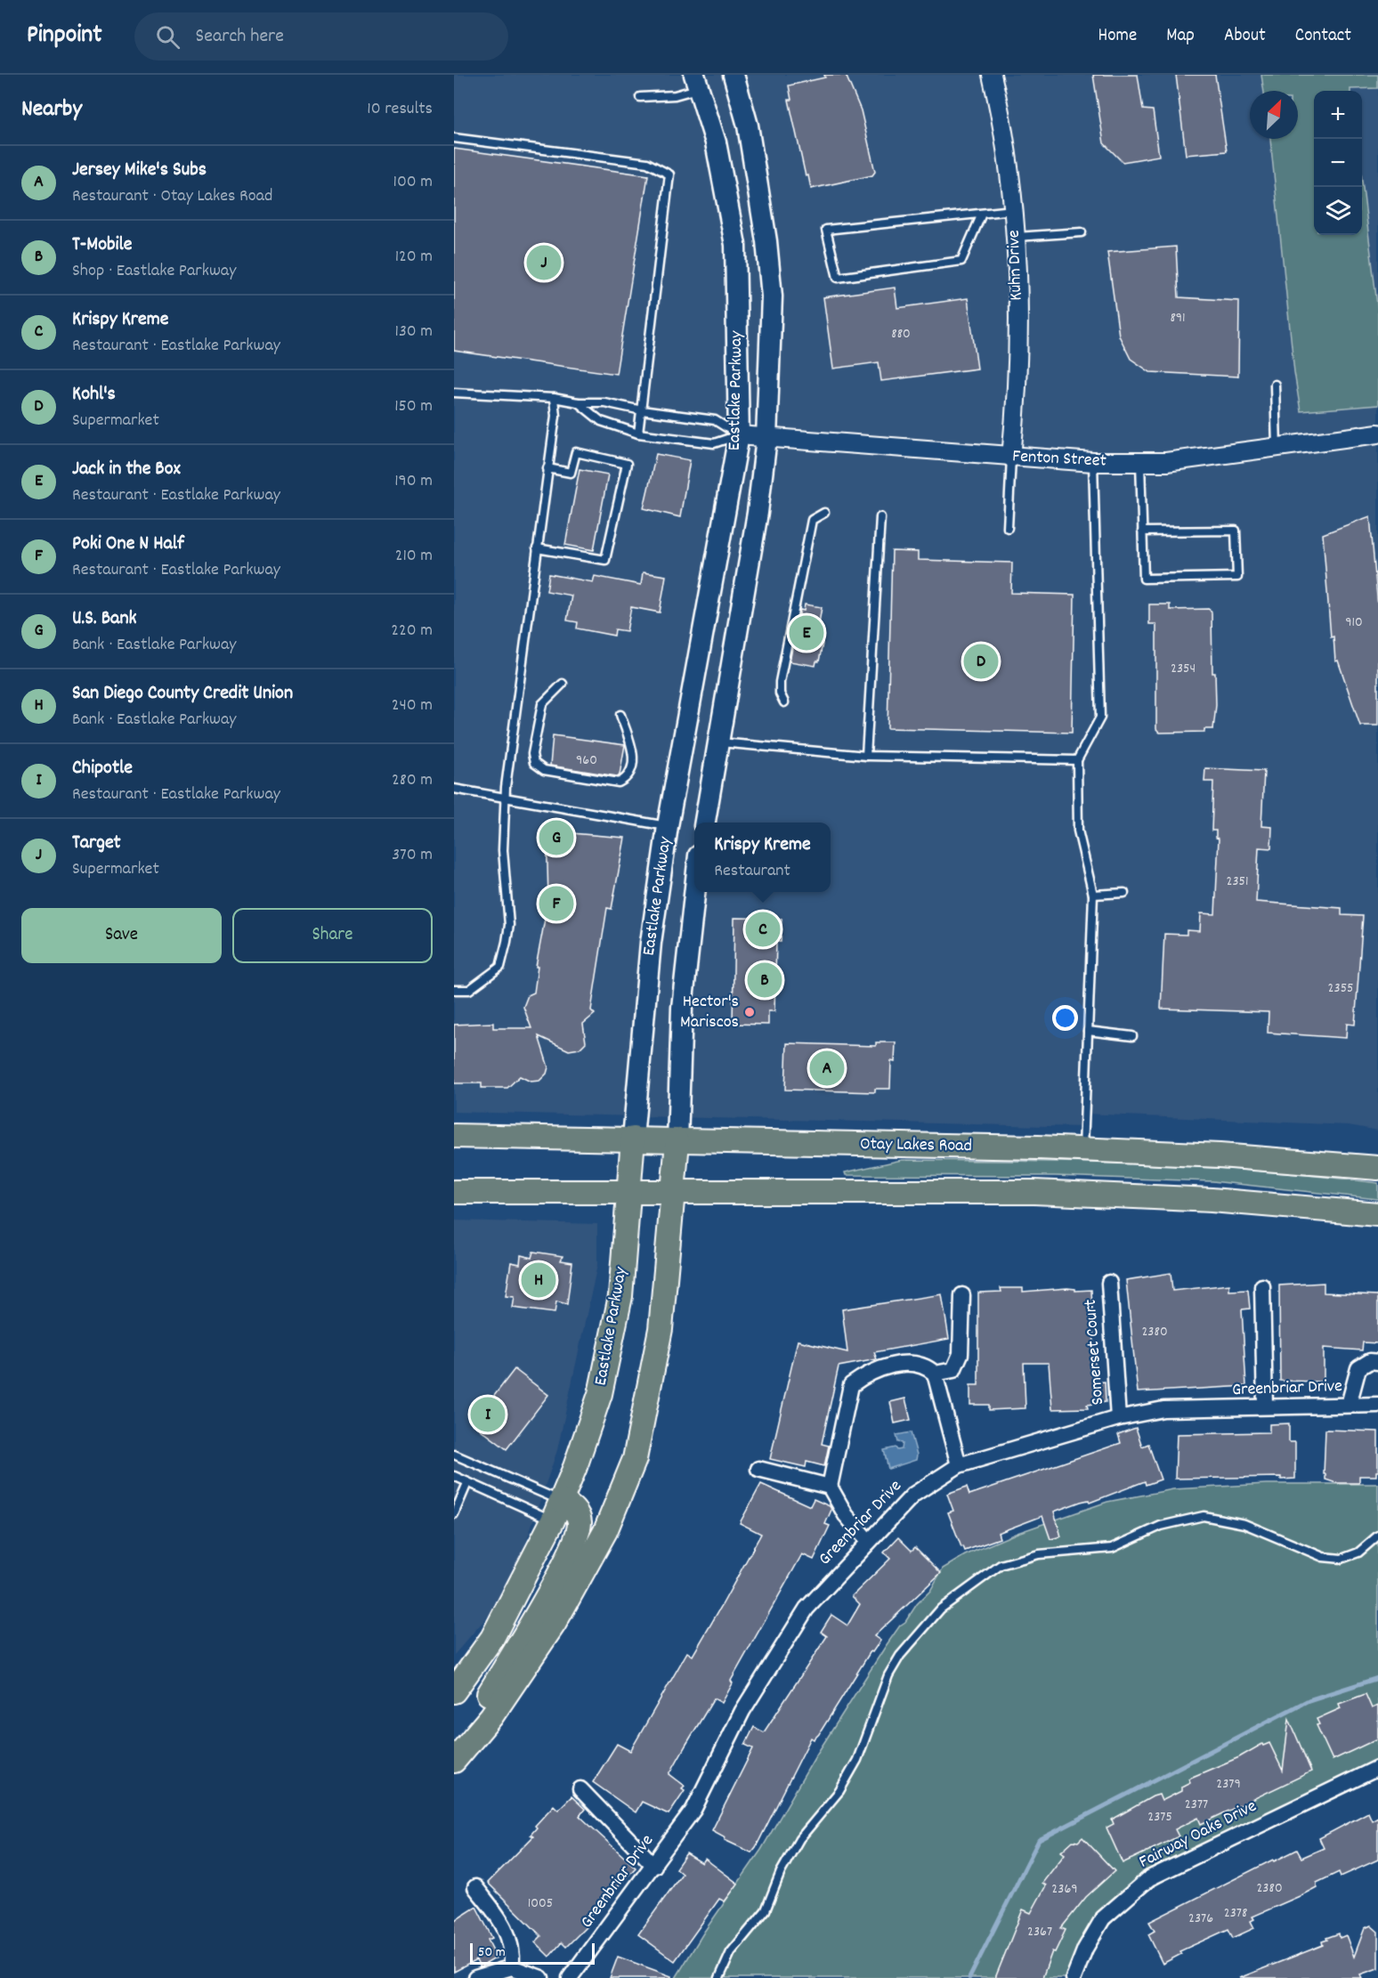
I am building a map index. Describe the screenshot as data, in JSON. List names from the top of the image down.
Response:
{
  "streets": {
    "main road": ["Eastlake Parkway", "Otay Lakes Road"],
    "street": [
      "Kuhn Drive",
      "Fenton Street",
      "Somerset Court",
      "Greenbriar Drive",
      "Fairway Oaks Drive"
    ]
  },
  "crossings": [
    ["Kuhn Drive", "Fenton Street"],
    ["Eastlake Parkway", "Fenton Street"],
    ["Eastlake Parkway", "Otay Lakes Road"],
    ["Somerset Court", "Greenbriar Drive"]
  ],
  "places": ["Hector's Mariscos"],
  "house_numbers": [
    "891",
    "880",
    "910",
    "2354",
    "960",
    "2351",
    "2355",
    "2380",
    "2379",
    "2377",
    "2375",
    "2380",
    "2369",
    "1005",
    "2378",
    "2376",
    "2367"
  ],
  "scale_bar": "50 m",
  "north": "top right",
  "page": {
    "header": "Pinpoint",
    "search": "Search here",
    "nav": [
      "Home",
      "Map",
      "About",
      "Contact"
    ],
    "heading": ["Nearby", "10 results"],
    "map_buttons": ["+", "−"],
    "list": [
      {
        "mark": "A",
        "name": "Jersey Mike's Subs",
        "note": "Restaurant · Otay Lakes Road",
        "value": "100 m"
      },
      {
        "mark": "B",
        "name": "T-Mobile",
        "note": "Shop · Eastlake Parkway",
        "value": "120 m"
      },
      {
        "mark": "C",
        "name": "Krispy Kreme",
        "note": "Restaurant · Eastlake Parkway",
        "value": "130 m"
      },
      {
        "mark": "D",
        "name": "Kohl's",
        "note": "Supermarket",
        "value": "150 m"
      },
      {
        "mark": "E",
        "name": "Jack in the Box",
        "note": "Restaurant · Eastlake Parkway",
        "value": "190 m"
      },
      {
        "mark": "F",
        "name": "Poki One N Half",
        "note": "Restaurant · Eastlake Parkway",
        "value": "210 m"
      },
      {
        "mark": "G",
        "name": "U.S. Bank",
        "note": "Bank · Eastlake Parkway",
        "value": "220 m"
      },
      {
        "mark": "H",
        "name": "San Diego County Credit Union",
        "note": "Bank · Eastlake Parkway",
        "value": "240 m"
      },
      {
        "mark": "I",
        "name": "Chipotle",
        "note": "Restaurant · Eastlake Parkway",
        "value": "280 m"
      },
      {
        "mark": "J",
        "name": "Target",
        "note": "Supermarket",
        "value": "370 m"
      }
    ],
    "pins": [
      "J",
      "E",
      "D",
      "G",
      "F",
      "C",
      "B",
      "A",
      "H",
      "I"
    ],
    "popup": ["Krispy Kreme", "Restaurant"],
    "buttons": ["Save", "Share"],
    "scale": "50 m"
  }
}
